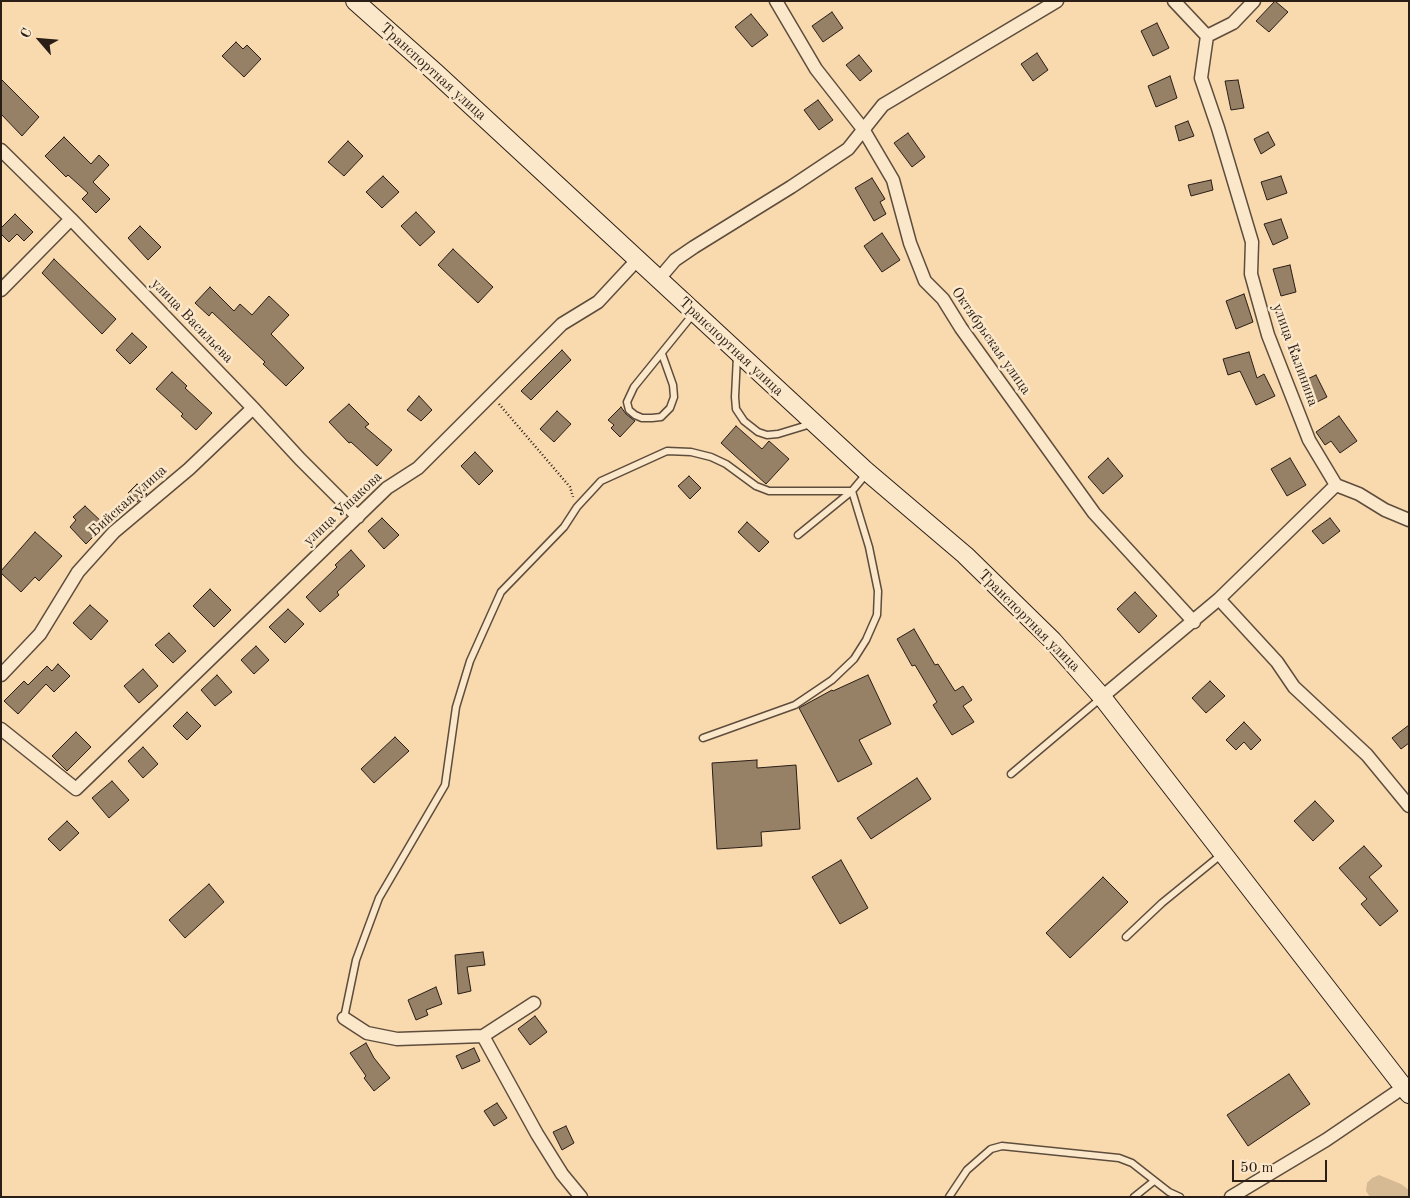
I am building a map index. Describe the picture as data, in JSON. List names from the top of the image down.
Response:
{
  "streets": {
    "main road": ["Транспортная улица"],
    "street": [
      "улица Васильева",
      "Октябрьская улица",
      "улица Калинина",
      "Бийская улица",
      "улица Ушакова"
    ]
  },
  "crossings": [
    ["Транспортная улица", "улица Ушакова"],
    ["улица Васильева", "Бийская улица"],
    ["улица Васильева", "улица Ушакова"]
  ],
  "scale_bar": "50 m",
  "north": "top left"
}
